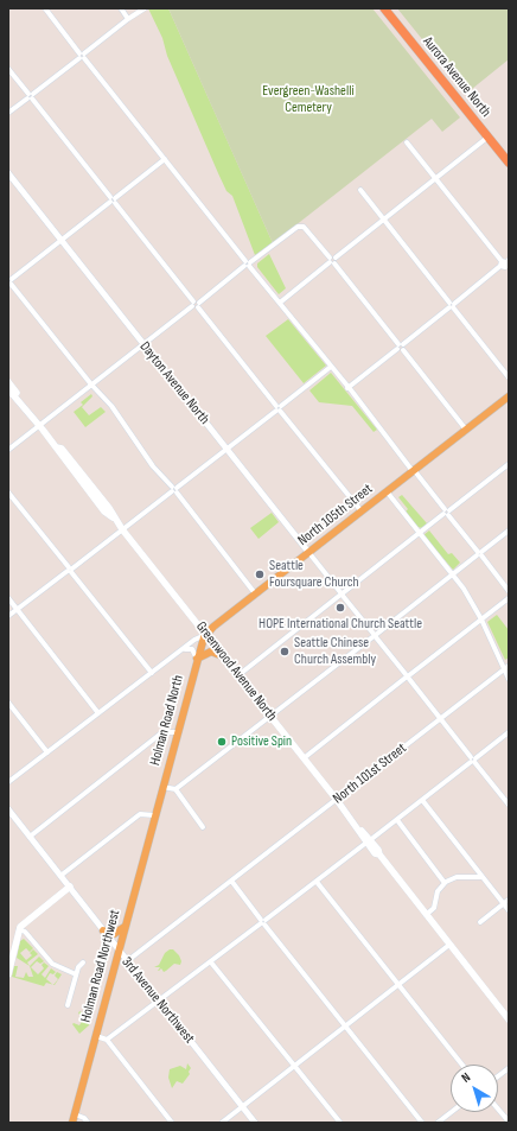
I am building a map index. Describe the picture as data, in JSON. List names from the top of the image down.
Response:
{
  "streets": {
    "highway": ["Aurora Avenue North"],
    "main road": [
      "North 105th Street",
      "Greenwood Avenue North",
      "Holman Road North",
      "Holman Road Northwest"
    ],
    "street": ["Dayton Avenue North", "North 101st Street", "3rd Avenue Northwest"]
  },
  "crossings": [
    ["Dayton Avenue North", "North 105th Street"],
    ["Dayton Avenue North", "North 101st Street"],
    ["North 105th Street", "Greenwood Avenue North"],
    ["North 105th Street", "Holman Road North"],
    ["Greenwood Avenue North", "Holman Road North"],
    ["Greenwood Avenue North", "North 101st Street"],
    ["Holman Road North", "Holman Road Northwest"],
    ["North 101st Street", "3rd Avenue Northwest"],
    ["Holman Road Northwest", "3rd Avenue Northwest"]
  ],
  "parks": ["Evergreen-Washelli Cemetery"],
  "places": [
    "Seattle Foursquare Church",
    "HOPE International Church Seattle",
    "Seattle Chinese Church Assembly",
    "Positive Spin"
  ],
  "north": "top left"
}
